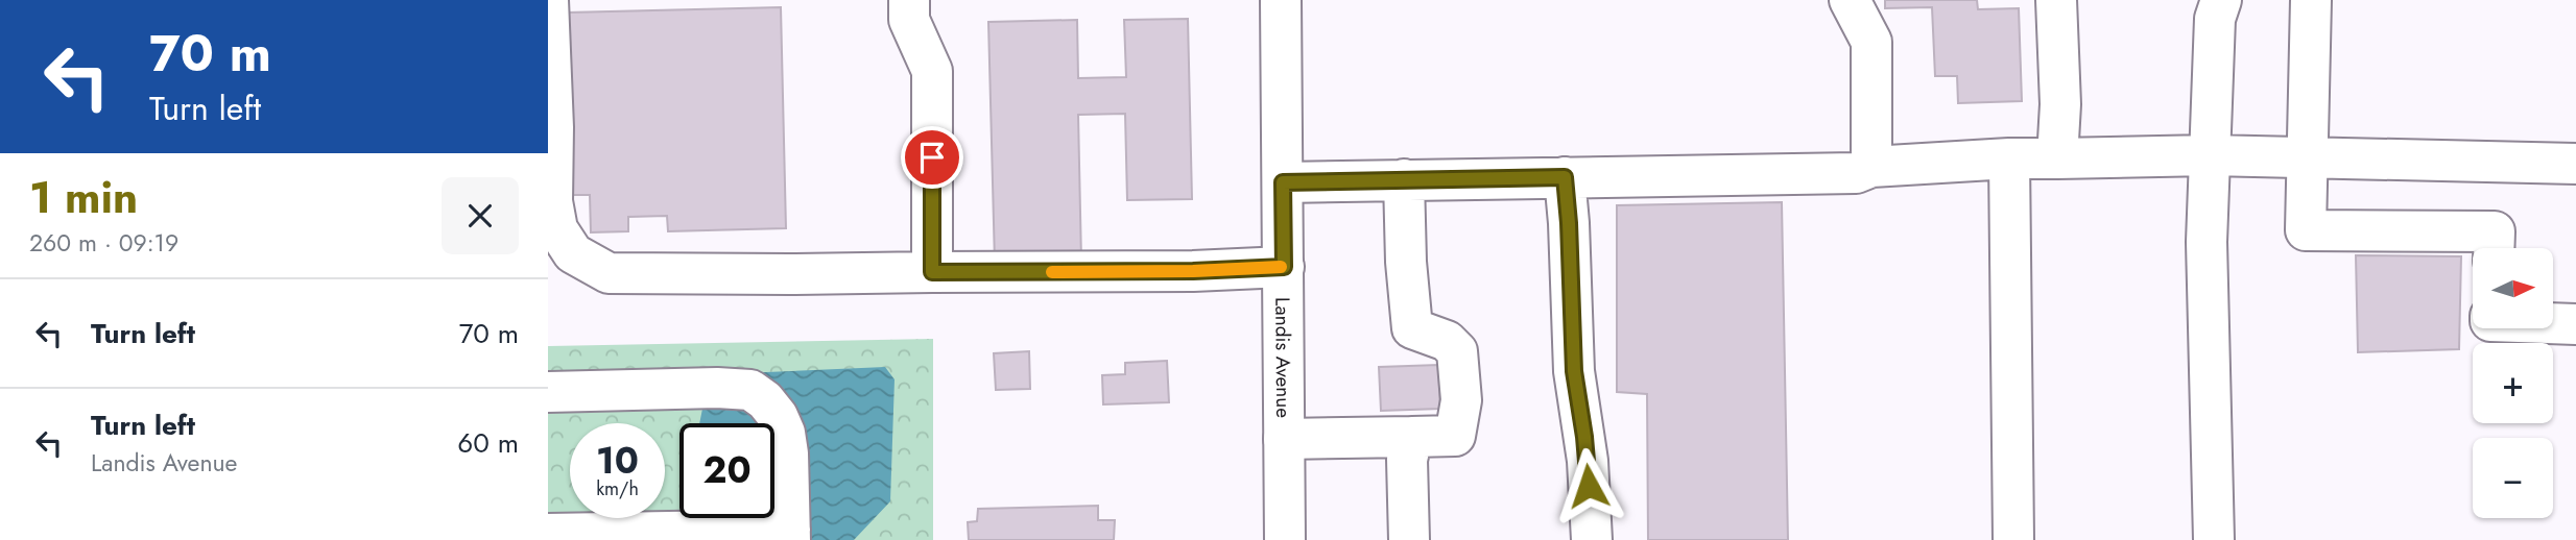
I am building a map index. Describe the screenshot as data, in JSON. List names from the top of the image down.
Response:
{
  "streets": {
    "main road": ["Landis Avenue"]
  },
  "north": "right",
  "page": {
    "turn": ["70 m", "Turn left"],
    "heading": ["1 min", "260 m · 09:19"],
    "map_buttons": ["+", "−"],
    "list": [
      {
        "name": "Turn left",
        "value": "70 m"
      },
      {
        "name": "Turn left",
        "note": "Landis Avenue",
        "value": "60 m"
      }
    ],
    "speed": "10 km/h",
    "limit": "20"
  }
}
